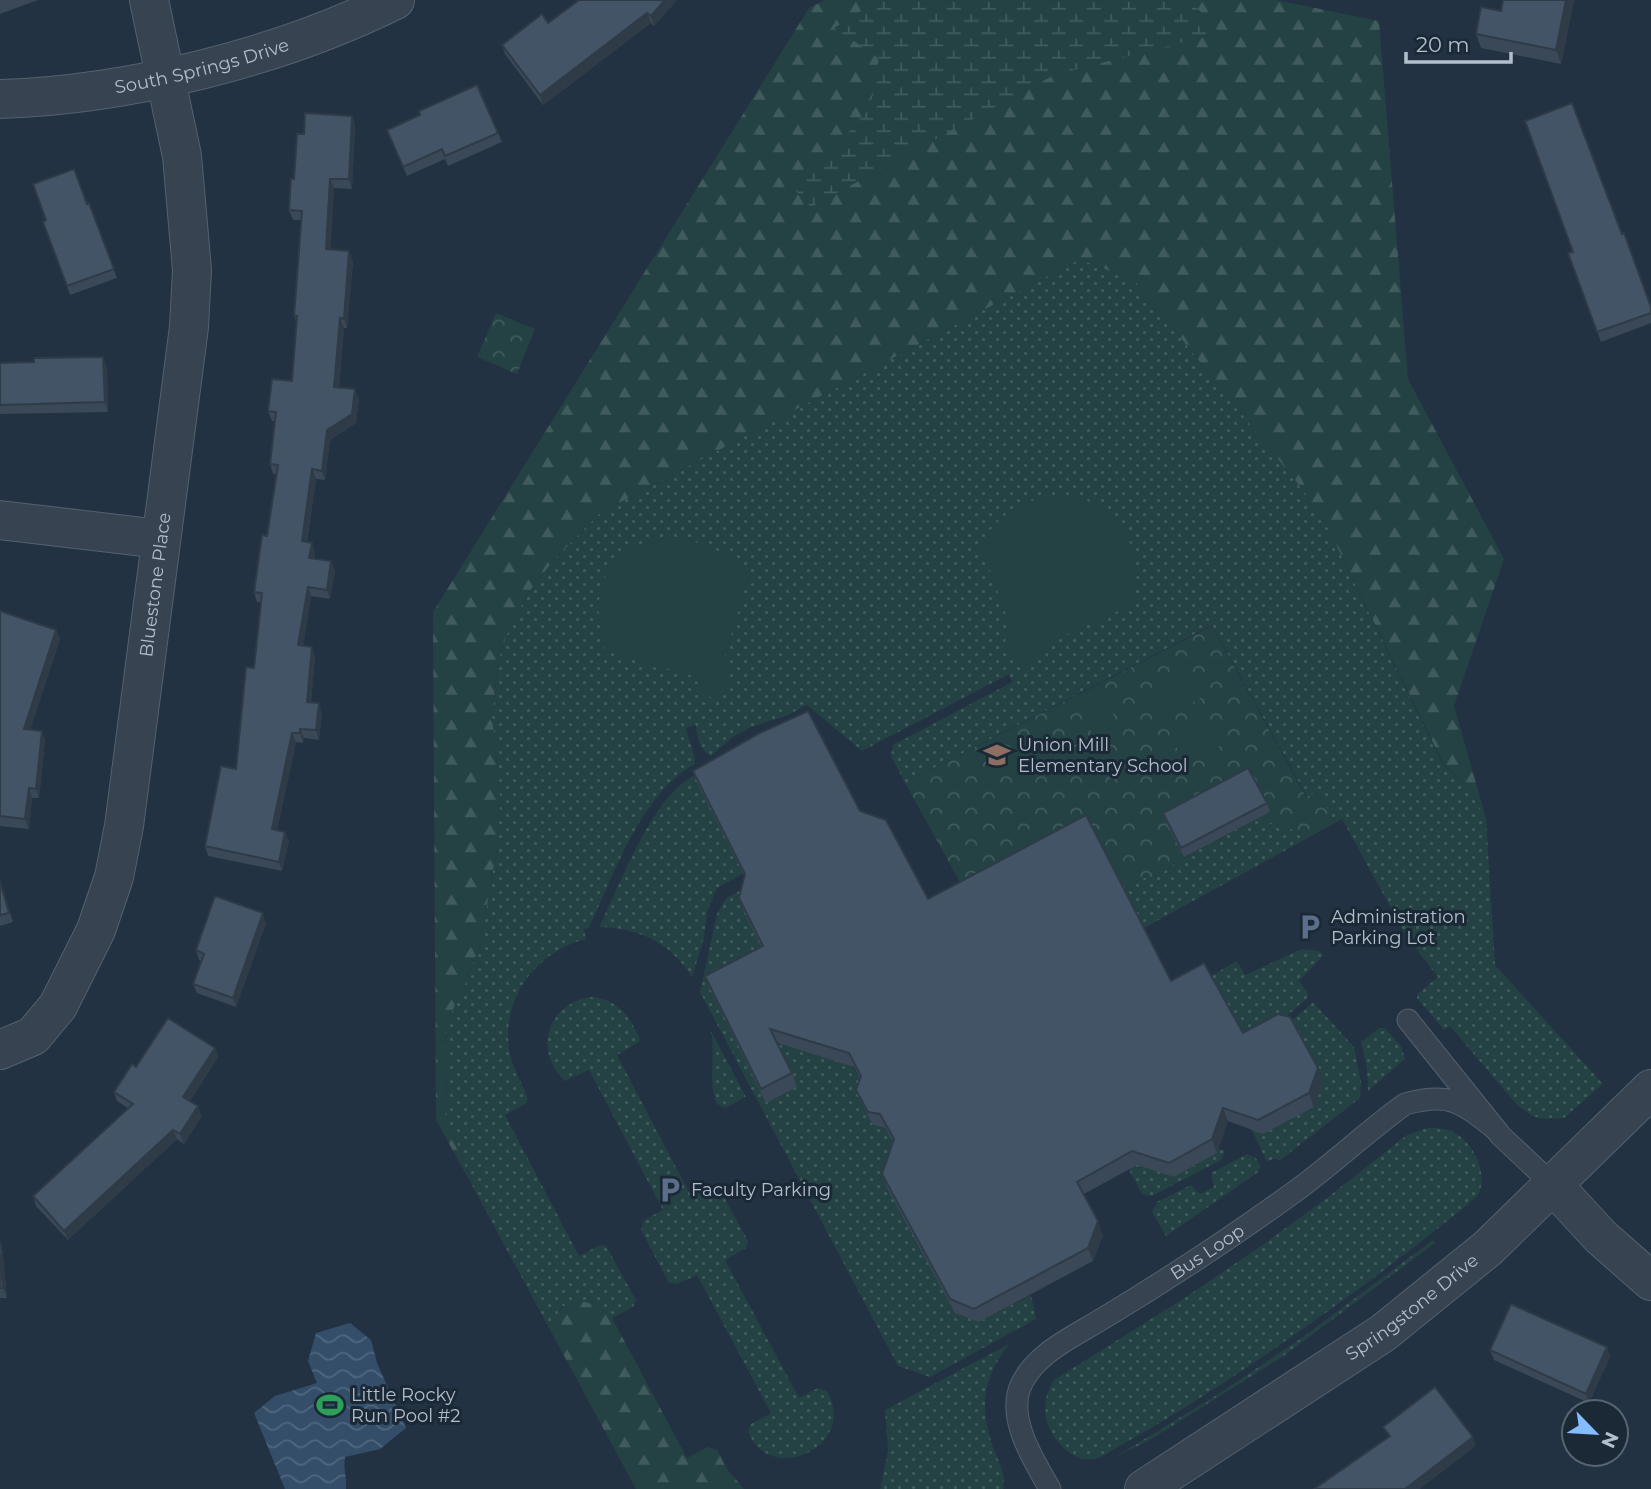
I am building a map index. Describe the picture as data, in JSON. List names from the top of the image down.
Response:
{
  "streets": {
    "street": ["South Springs Drive", "Bluestone Place", "Springstone Drive"],
    "lane": ["Bus Loop"]
  },
  "crossings": [
    ["South Springs Drive", "Bluestone Place"]
  ],
  "places": {
    "school or university": ["Union Mill Elementary School"],
    "parking": ["Administration Parking Lot", "Faculty Parking"],
    "sports": ["Little Rocky Run Pool #2"]
  },
  "scale_bar": "20 m",
  "north": "bottom right"
}
